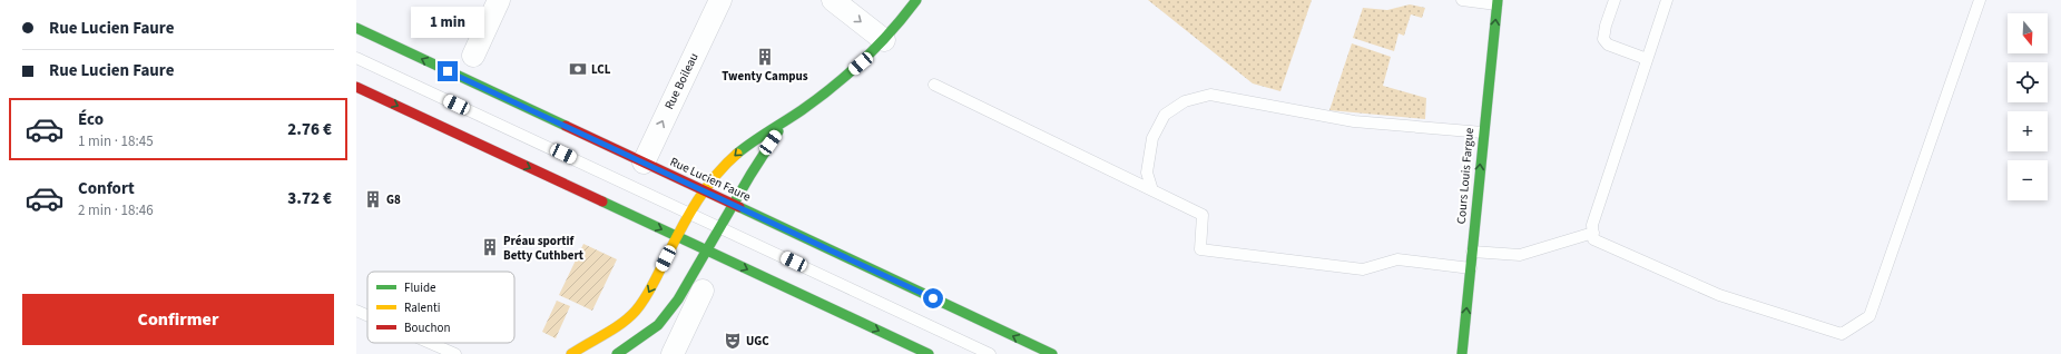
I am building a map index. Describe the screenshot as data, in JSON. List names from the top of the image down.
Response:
{
  "streets": {
    "main road": ["Cours Louis Fargue", "Rue Lucien Faure"],
    "street": ["Rue Boileau"]
  },
  "crossings": [
    ["Rue Boileau", "Rue Lucien Faure"]
  ],
  "one_way": ["Cours Louis Fargue"],
  "places": {
    "building": ["Twenty Campus", "G8", "Préau sportif Betty Cuthbert"],
    "bank": ["LCL"],
    "theatre": ["UGC"]
  },
  "legend": ["Fluide", "Ralenti", "Bouchon"],
  "north": "bottom",
  "page": {
    "banner": ["Rue Lucien Faure", "Rue Lucien Faure"],
    "bubble": "1 min",
    "map_buttons": ["+", "−"],
    "list": [
      {
        "name": "Éco",
        "note": "1 min · 18:45",
        "value": "2.76 €"
      },
      {
        "name": "Confort",
        "note": "2 min · 18:46",
        "value": "3.72 €"
      }
    ],
    "buttons": "Confirmer"
  }
}
